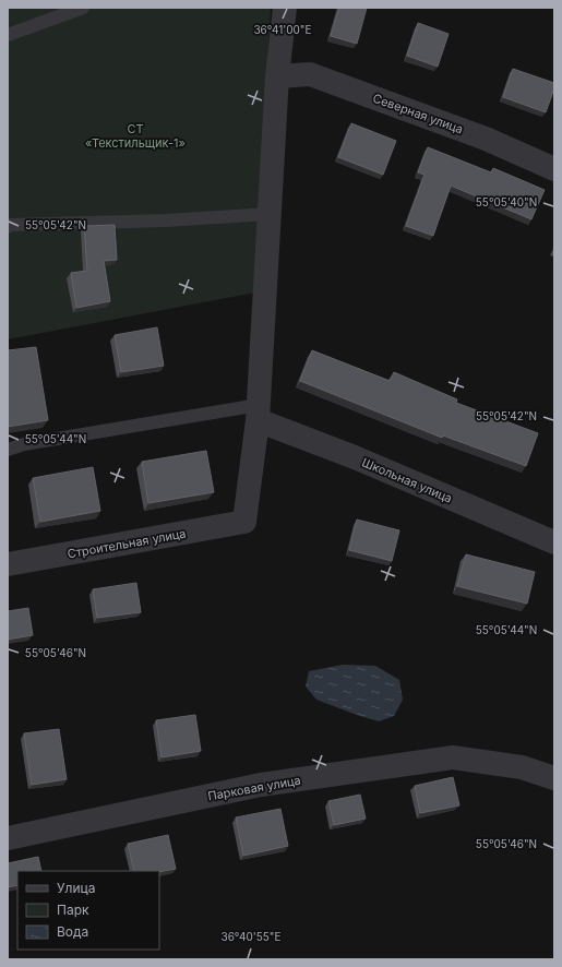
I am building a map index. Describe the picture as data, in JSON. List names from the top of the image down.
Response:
{
  "streets": {
    "street": [
      "Северная улица",
      "Школьная улица",
      "Строительная улица",
      "Парковая улица"
    ]
  },
  "crossings": [
    ["Школьная улица", "Строительная улица"]
  ],
  "parks": ["СТ «Текстильщик-1»"],
  "legend": ["Улица", "Парк", "Вода"],
  "coordinates": [
    "36°41'00\"E",
    "55°05'40\"N",
    "55°05'42\"N",
    "55°05'44\"N",
    "55°05'46\"N",
    "36°40'55\"E"
  ]
}
